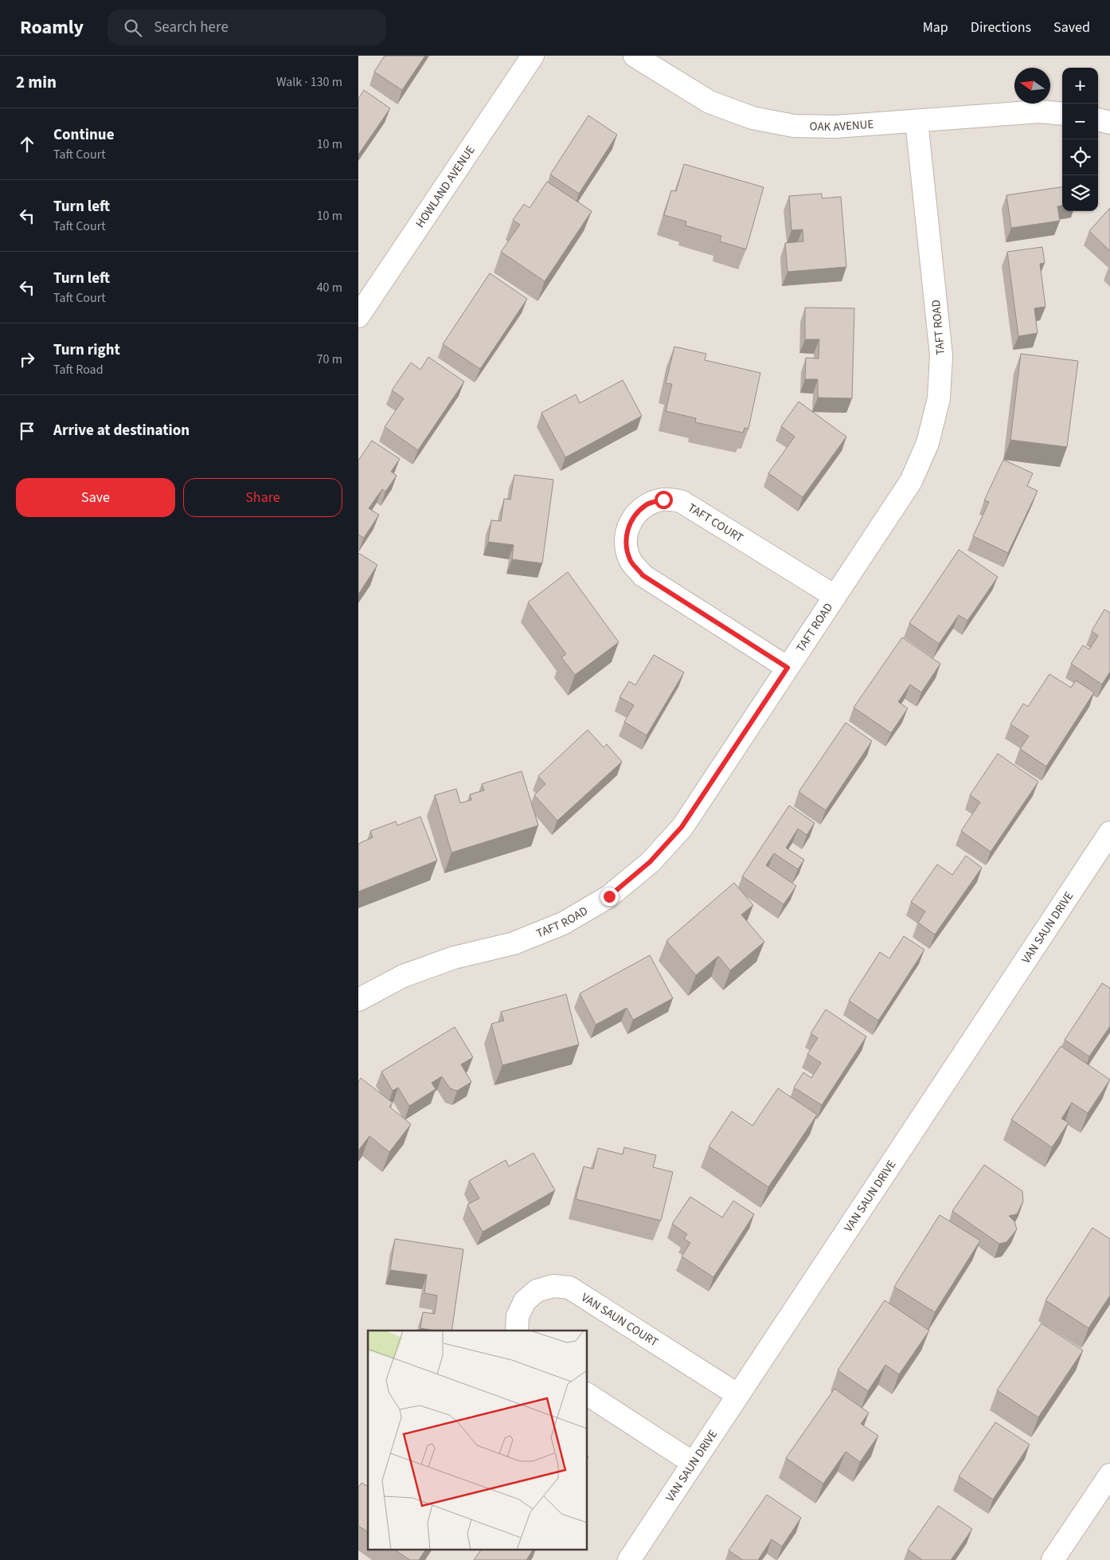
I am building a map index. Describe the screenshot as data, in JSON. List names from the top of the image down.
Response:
{
  "streets": {
    "street": [
      "OAK AVENUE",
      "HOWLAND AVENUE",
      "TAFT ROAD",
      "TAFT COURT",
      "VAN SAUN DRIVE",
      "VAN SAUN COURT"
    ]
  },
  "crossings": [
    ["OAK AVENUE", "TAFT ROAD"],
    ["TAFT ROAD", "TAFT COURT"],
    ["VAN SAUN DRIVE", "VAN SAUN COURT"]
  ],
  "north": "left",
  "page": {
    "header": "Roamly",
    "search": "Search here",
    "nav": ["Map", "Directions", "Saved"],
    "heading": ["2 min", "Walk · 130 m"],
    "map_buttons": ["+", "−"],
    "list": [
      ["Continue", "Taft Court", "10 m"],
      ["Turn left", "Taft Court", "10 m"],
      ["Turn left", "Taft Court", "40 m"],
      ["Turn right", "Taft Road", "70 m"],
      "Arrive at destination"
    ],
    "buttons": ["Save", "Share"]
  }
}
